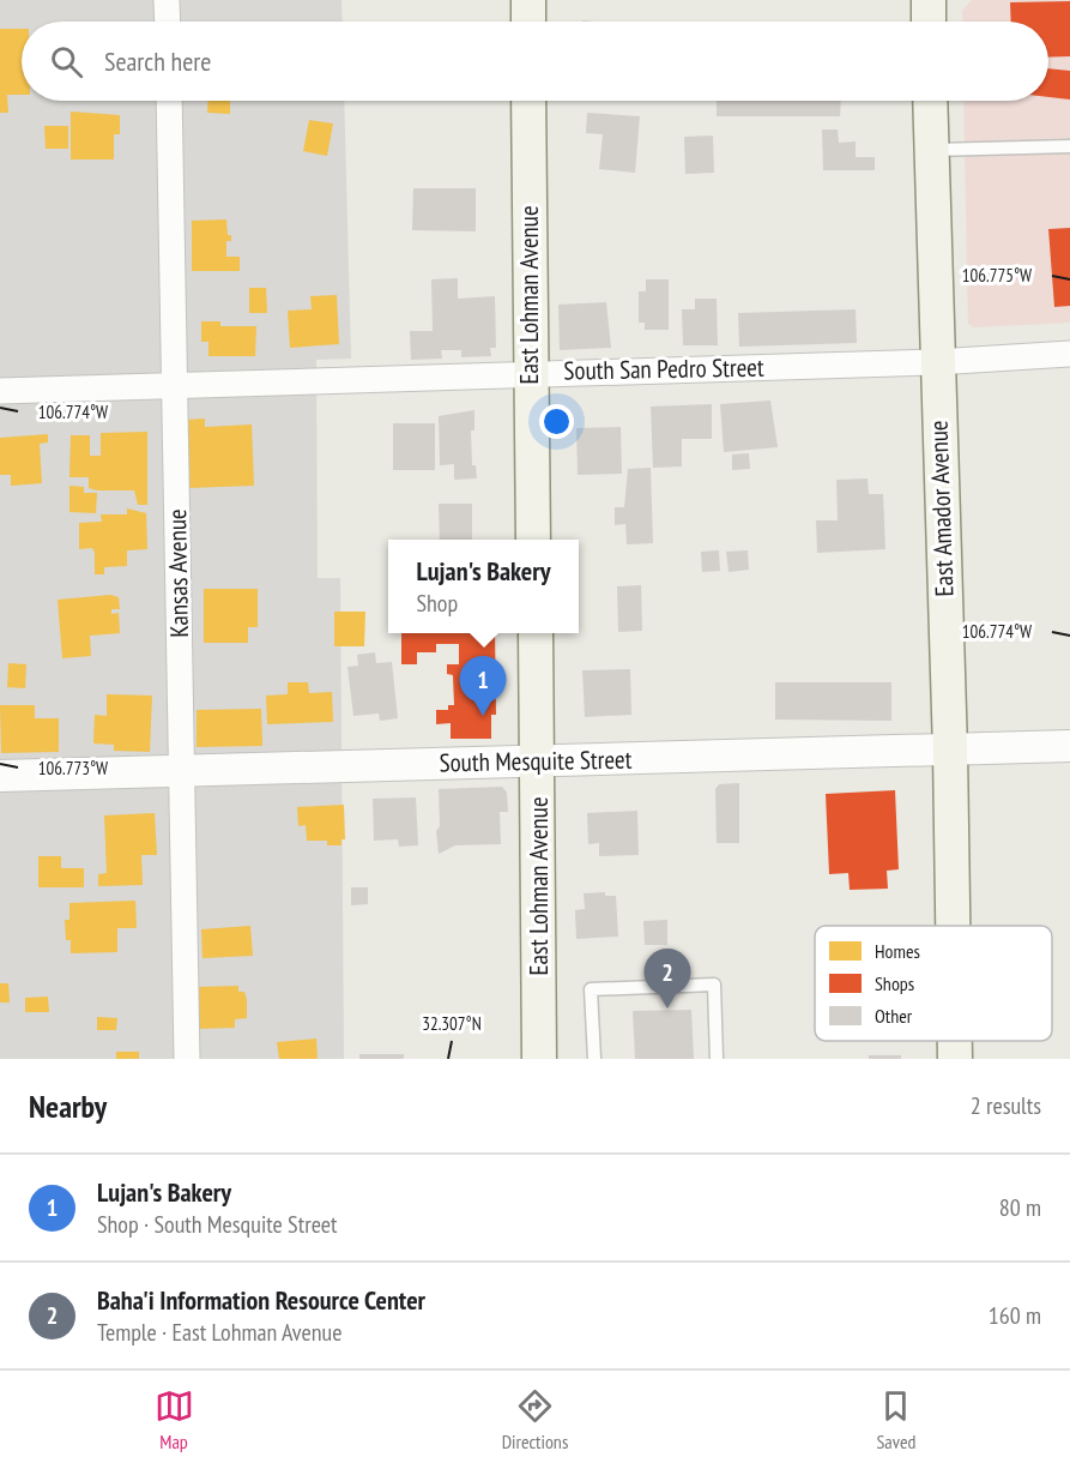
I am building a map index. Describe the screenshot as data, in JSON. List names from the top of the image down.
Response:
{
  "streets": {
    "main road": ["East Lohman Avenue", "East Amador Avenue"],
    "street": ["South San Pedro Street", "Kansas Avenue", "South Mesquite Street"]
  },
  "crossings": [
    ["East Lohman Avenue", "South San Pedro Street"],
    ["East Lohman Avenue", "South Mesquite Street"],
    ["South San Pedro Street", "East Amador Avenue"],
    ["South San Pedro Street", "Kansas Avenue"],
    ["East Amador Avenue", "South Mesquite Street"],
    ["Kansas Avenue", "South Mesquite Street"]
  ],
  "legend": ["Homes", "Shops", "Other"],
  "page": {
    "search": "Search here",
    "popup": ["Lujan's Bakery", "Shop"],
    "pins": ["1", "2"],
    "heading": ["Nearby", "2 results"],
    "list": [
      {
        "mark": "1",
        "name": "Lujan's Bakery",
        "note": "Shop · South Mesquite Street",
        "value": "80 m"
      },
      {
        "mark": "2",
        "name": "Baha'i Information Resource Center",
        "note": "Temple · East Lohman Avenue",
        "value": "160 m"
      }
    ],
    "nav": ["Map", "Directions", "Saved"]
  },
  "coordinates": [
    "106.775°W",
    "106.774°W",
    "106.773°W",
    "32.307°N"
  ]
}
